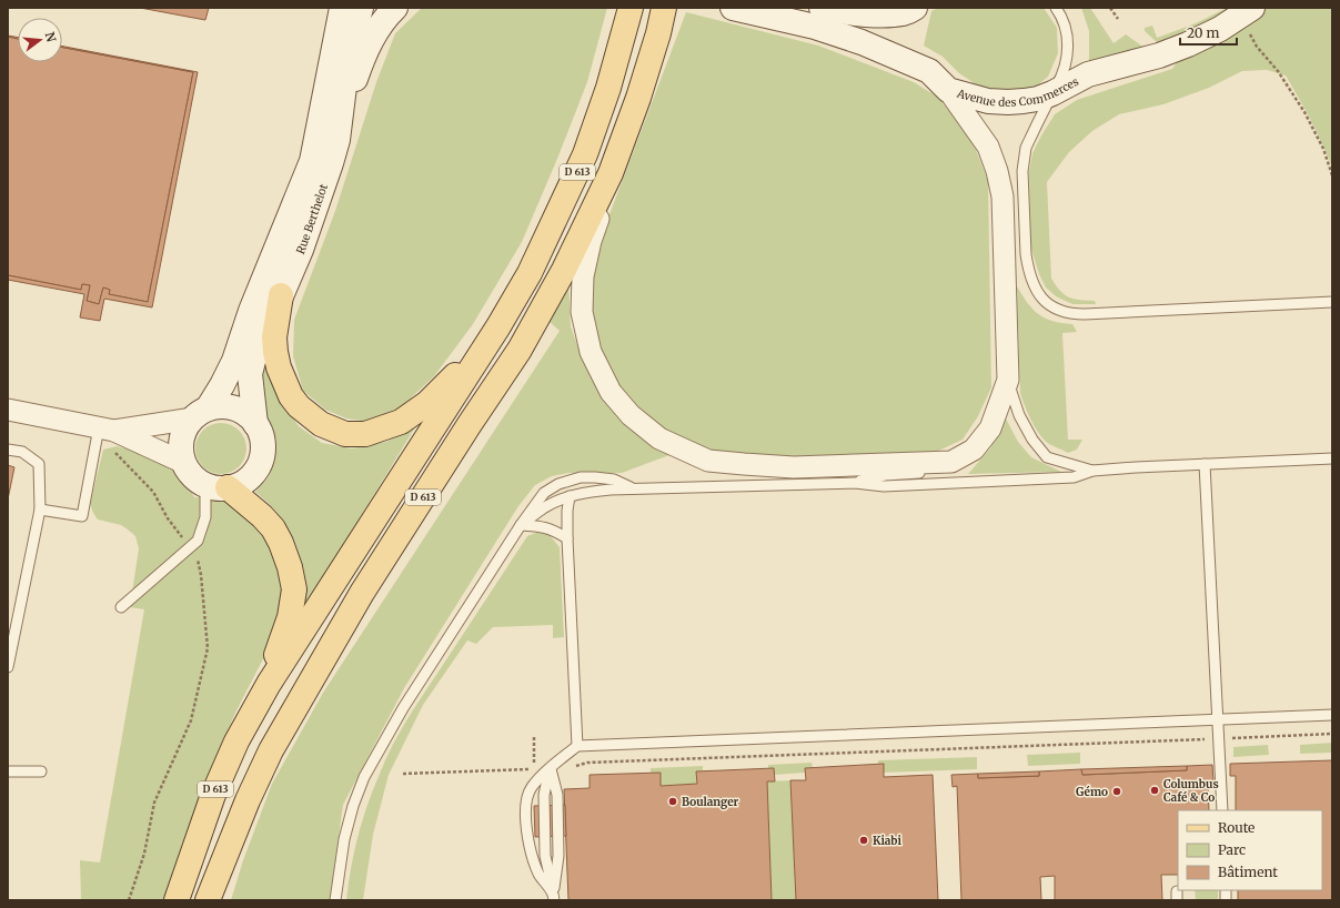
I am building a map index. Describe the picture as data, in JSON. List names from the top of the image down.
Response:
{
  "streets": {
    "main road": ["D 613"],
    "street": ["Avenue des Commerces", "Rue Berthelot"]
  },
  "places": [
    "Columbus Café & Co",
    "Gémo",
    "Boulanger",
    "Kiabi"
  ],
  "legend": ["Route", "Parc", "Bâtiment"],
  "scale_bar": "20 m",
  "north": "right"
}
